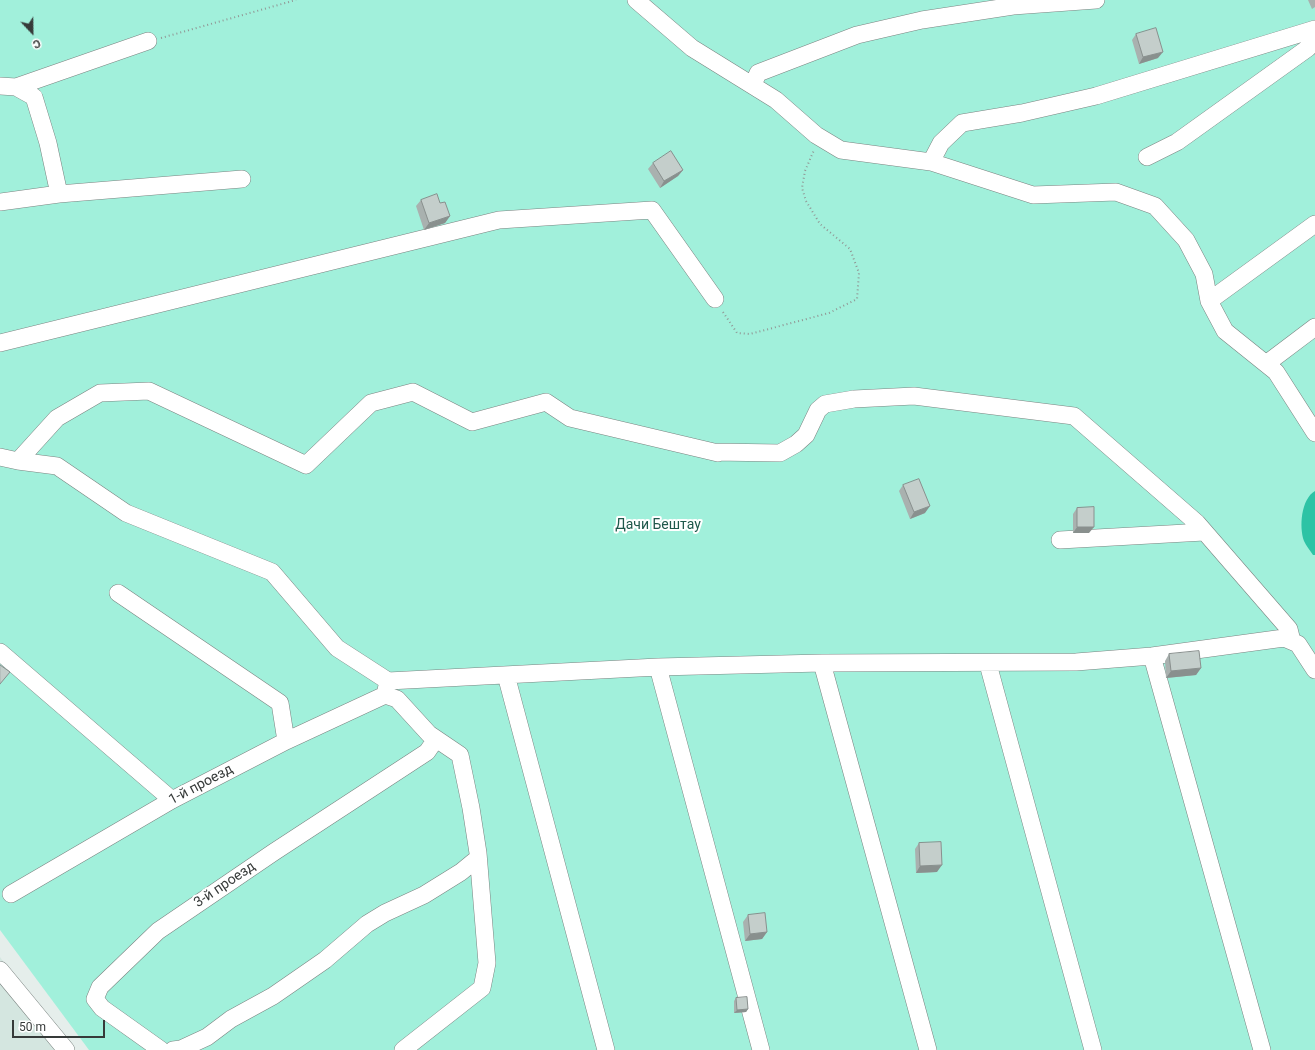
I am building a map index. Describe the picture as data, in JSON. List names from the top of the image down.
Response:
{
  "streets": {
    "lane": ["1-й проезд", "3-й проезд"]
  },
  "parks": ["Дачи Бештау"],
  "scale_bar": "50 m",
  "north": "bottom"
}
